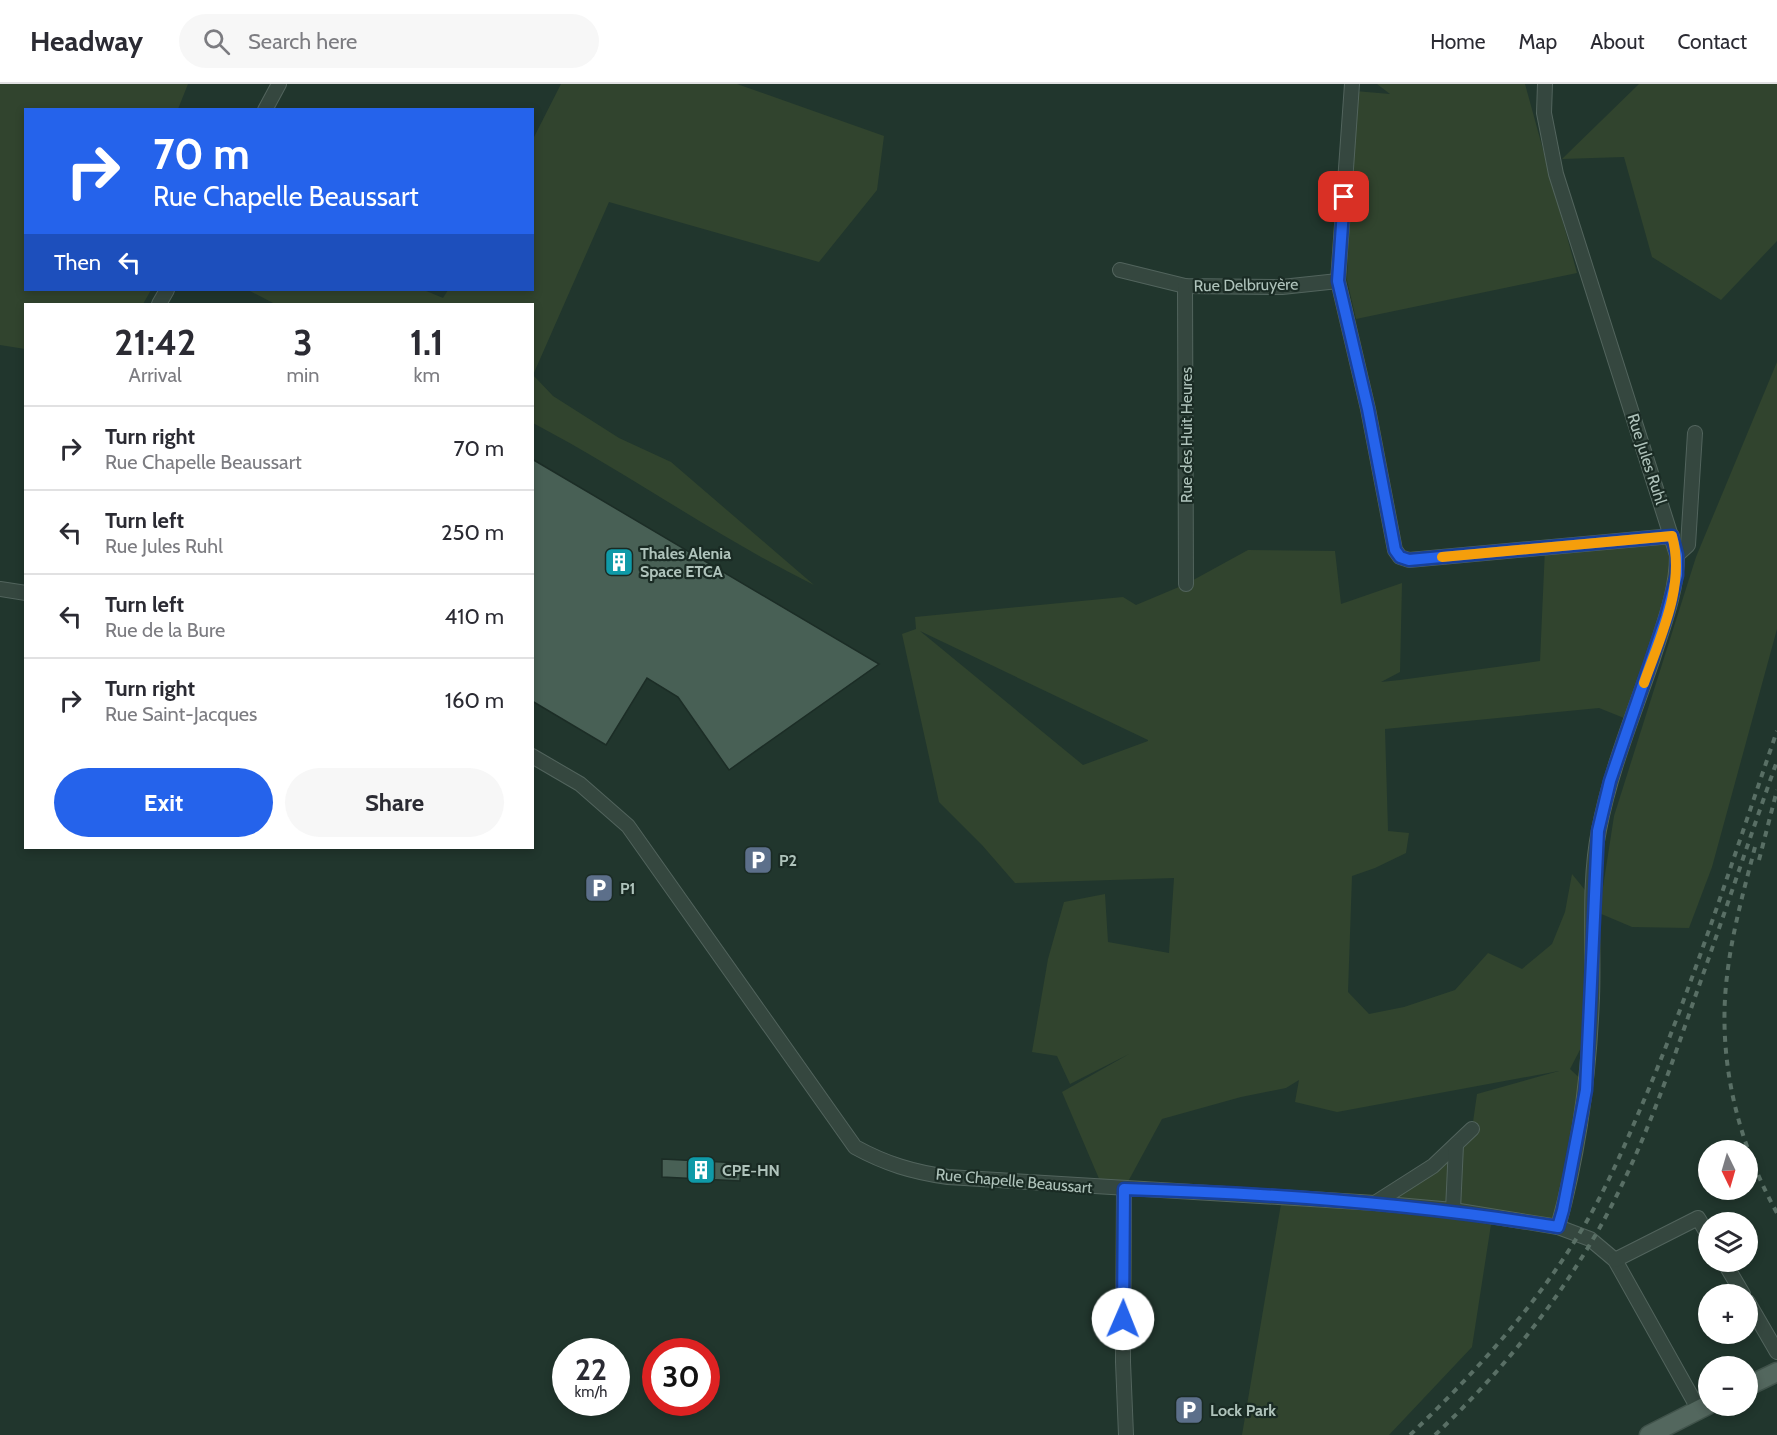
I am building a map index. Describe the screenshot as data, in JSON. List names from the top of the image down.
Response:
{
  "streets": {
    "street": [
      "Rue Delbruyère",
      "Rue des Huit Heures",
      "Rue Jules Ruhl",
      "Rue Chapelle Beaussart"
    ]
  },
  "crossings": [
    ["Rue Delbruyère", "Rue des Huit Heures"],
    ["Rue Jules Ruhl", "Rue Chapelle Beaussart"]
  ],
  "places": {
    "building": ["Thales Alenia Space ETCA", "CPE-HN"],
    "parking": ["P2", "P1", "Lock Park"]
  },
  "north": "bottom",
  "page": {
    "header": "Headway",
    "search": "Search here",
    "nav": [
      "Home",
      "Map",
      "About",
      "Contact"
    ],
    "turn": ["70 m", "Rue Chapelle Beaussart"],
    "then": "Then",
    "eta": [
      "21:42",
      "Arrival",
      "3",
      "min",
      "1.1",
      "km"
    ],
    "list": [
      {
        "name": "Turn right",
        "note": "Rue Chapelle Beaussart",
        "value": "70 m"
      },
      {
        "name": "Turn left",
        "note": "Rue Jules Ruhl",
        "value": "250 m"
      },
      {
        "name": "Turn left",
        "note": "Rue de la Bure",
        "value": "410 m"
      },
      {
        "name": "Turn right",
        "note": "Rue Saint-Jacques",
        "value": "160 m"
      }
    ],
    "buttons": ["Exit", "Share"],
    "map_buttons": ["+", "−"],
    "speed": "22 km/h",
    "limit": "30"
  }
}
